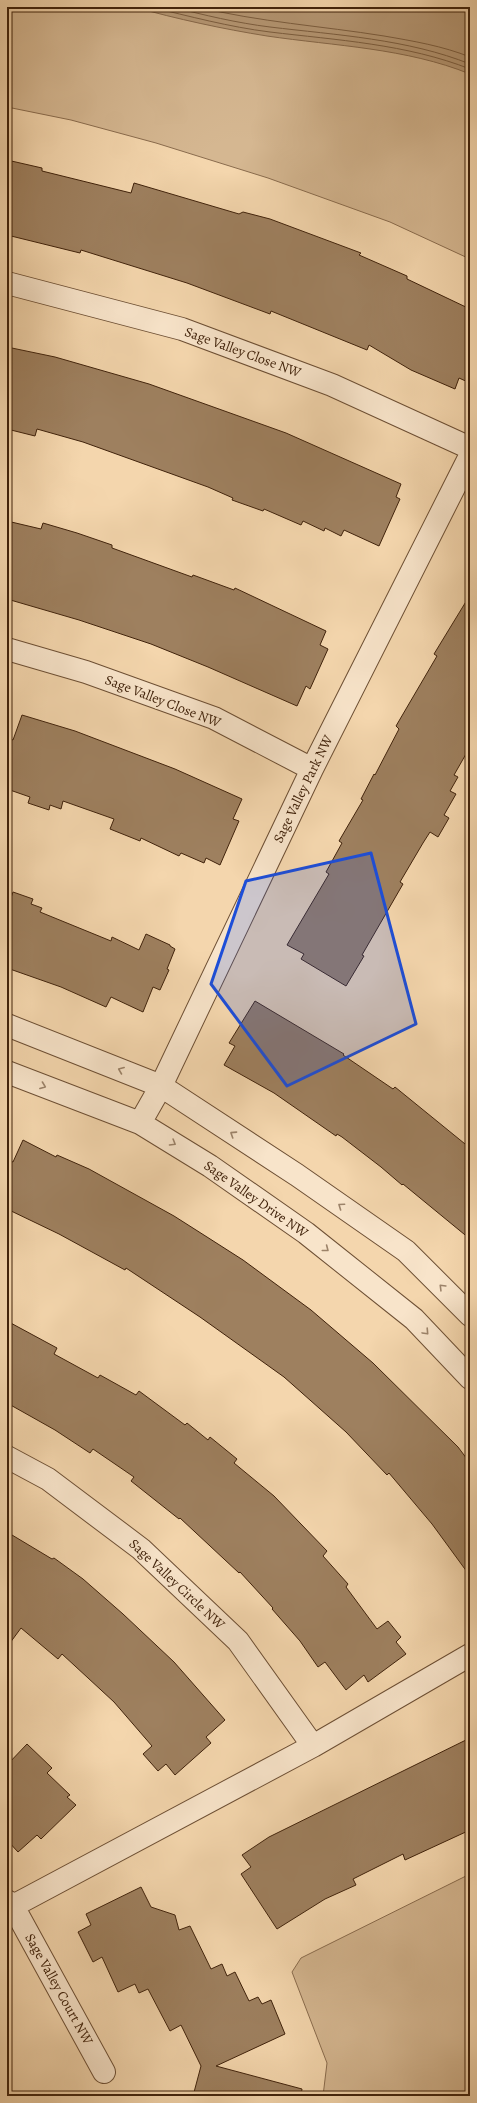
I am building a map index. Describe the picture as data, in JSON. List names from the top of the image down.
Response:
{
  "streets": {
    "street": [
      "Sage Valley Close NW",
      "Sage Valley Park NW",
      "Sage Valley Drive NW",
      "Sage Valley Circle NW",
      "Sage Valley Court NW"
    ]
  },
  "crossings": [
    ["Sage Valley Close NW", "Sage Valley Park NW"],
    ["Sage Valley Park NW", "Sage Valley Drive NW"]
  ]
}
